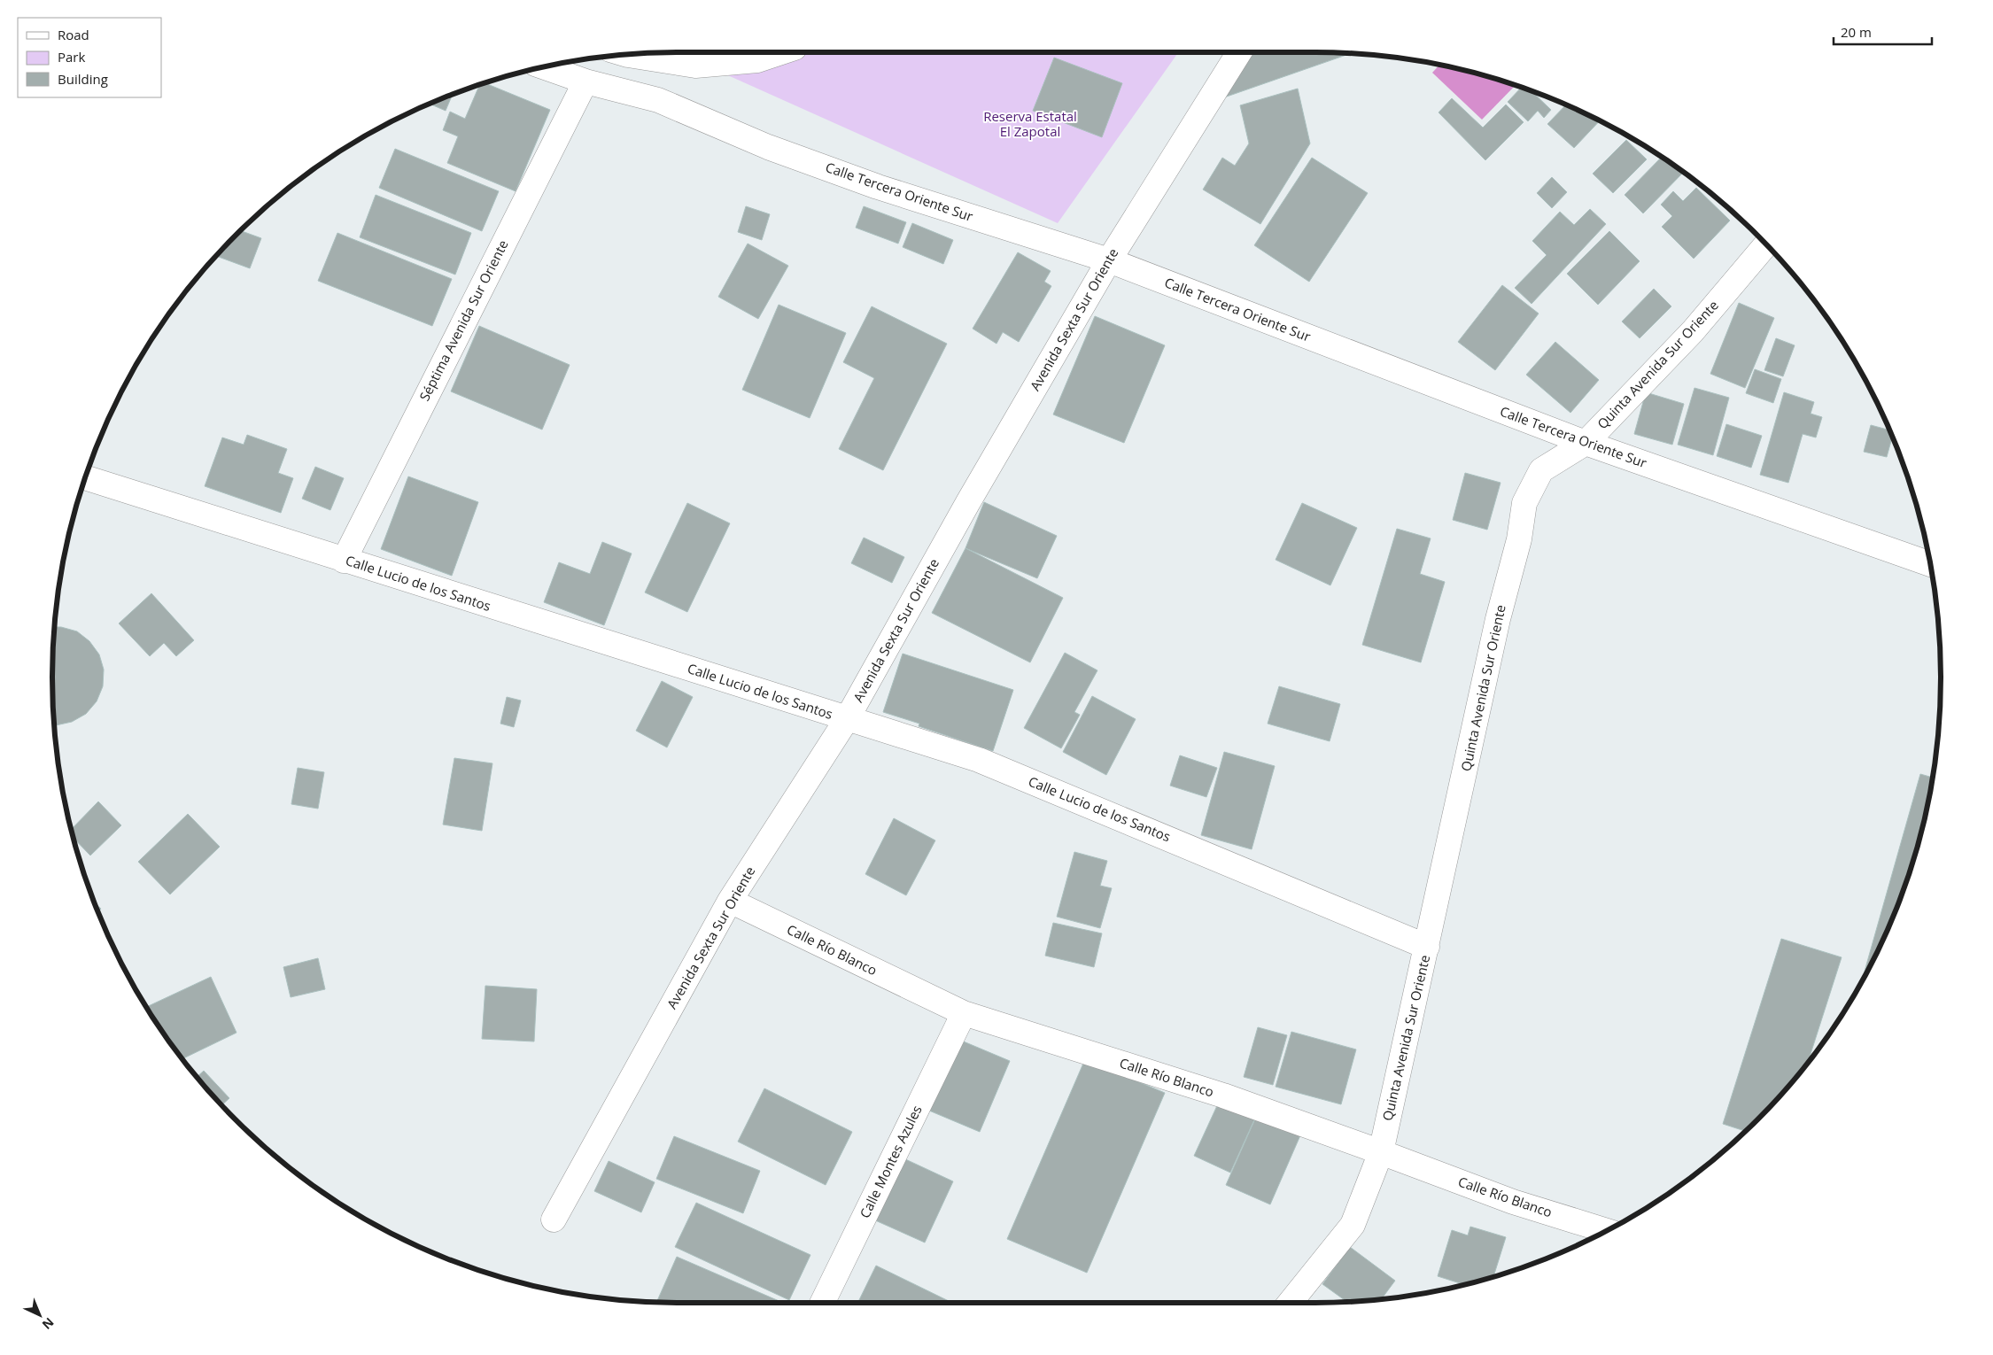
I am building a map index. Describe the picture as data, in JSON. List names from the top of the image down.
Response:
{
  "streets": {
    "street": [
      "Calle Tercera Oriente Sur",
      "Avenida Sexta Sur Oriente",
      "Séptima Avenida Sur Oriente",
      "Quinta Avenida Sur Oriente",
      "Calle Lucio de los Santos",
      "Calle Río Blanco",
      "Calle Montes Azules"
    ]
  },
  "crossings": [
    ["Calle Tercera Oriente Sur", "Avenida Sexta Sur Oriente"],
    ["Calle Tercera Oriente Sur", "Séptima Avenida Sur Oriente"],
    ["Calle Tercera Oriente Sur", "Quinta Avenida Sur Oriente"],
    ["Avenida Sexta Sur Oriente", "Calle Lucio de los Santos"],
    ["Avenida Sexta Sur Oriente", "Calle Río Blanco"],
    ["Séptima Avenida Sur Oriente", "Calle Lucio de los Santos"],
    ["Quinta Avenida Sur Oriente", "Calle Lucio de los Santos"],
    ["Quinta Avenida Sur Oriente", "Calle Río Blanco"],
    ["Calle Río Blanco", "Calle Montes Azules"]
  ],
  "parks": ["Reserva Estatal El Zapotal"],
  "legend": ["Road", "Park", "Building"],
  "scale_bar": "20 m",
  "north": "bottom right"
}
